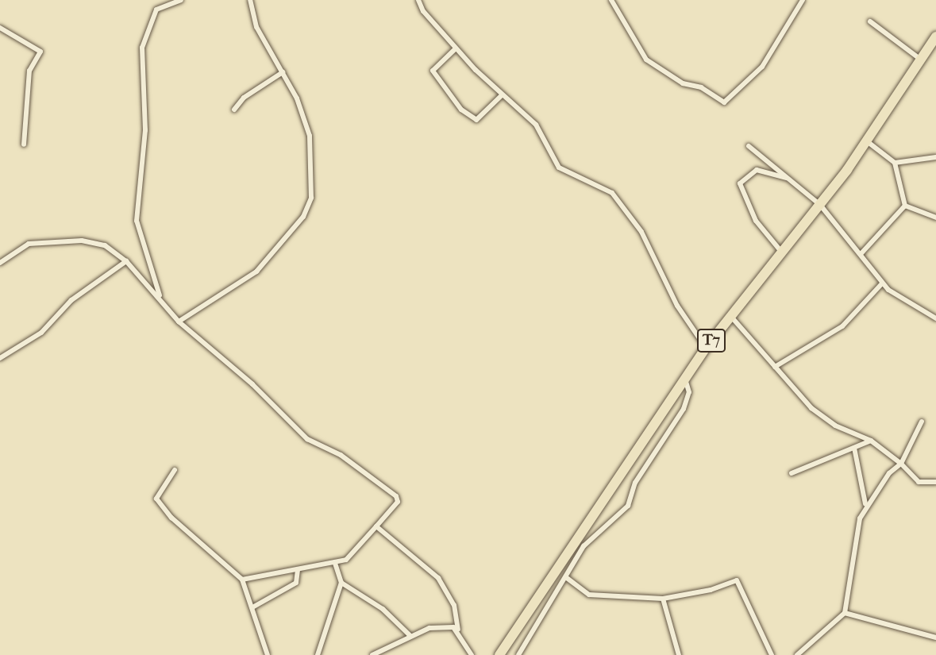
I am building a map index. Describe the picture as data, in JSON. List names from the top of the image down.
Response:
{
  "streets": {
    "highway": ["T7"]
  }
}
